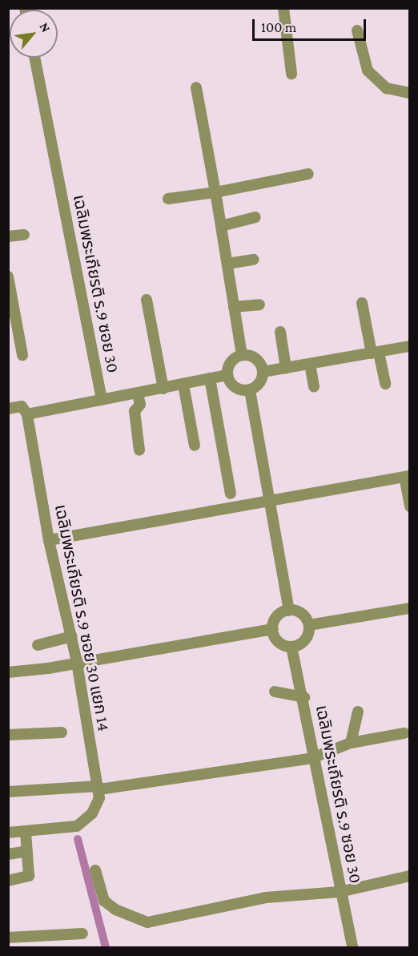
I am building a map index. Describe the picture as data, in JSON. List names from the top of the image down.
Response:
{
  "streets": {
    "street": ["เฉลิมพระเกียรติ ร.9 ซอย 30", "เฉลิมพระเกียรติ ร.9 ซอย 30 แยก 14"]
  },
  "scale_bar": "100 m",
  "north": "top right"
}
